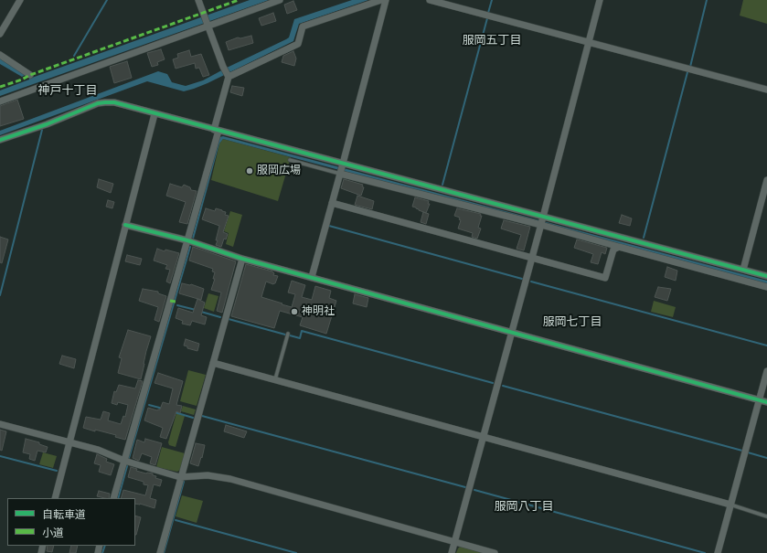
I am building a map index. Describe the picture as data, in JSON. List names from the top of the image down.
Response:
{
  "districts": [
    "服岡五丁目",
    "神戸十丁目",
    "服岡七丁目",
    "服岡八丁目"
  ],
  "places": ["服岡広場", "神明社"],
  "legend": ["自転車道", "小道"]
}
